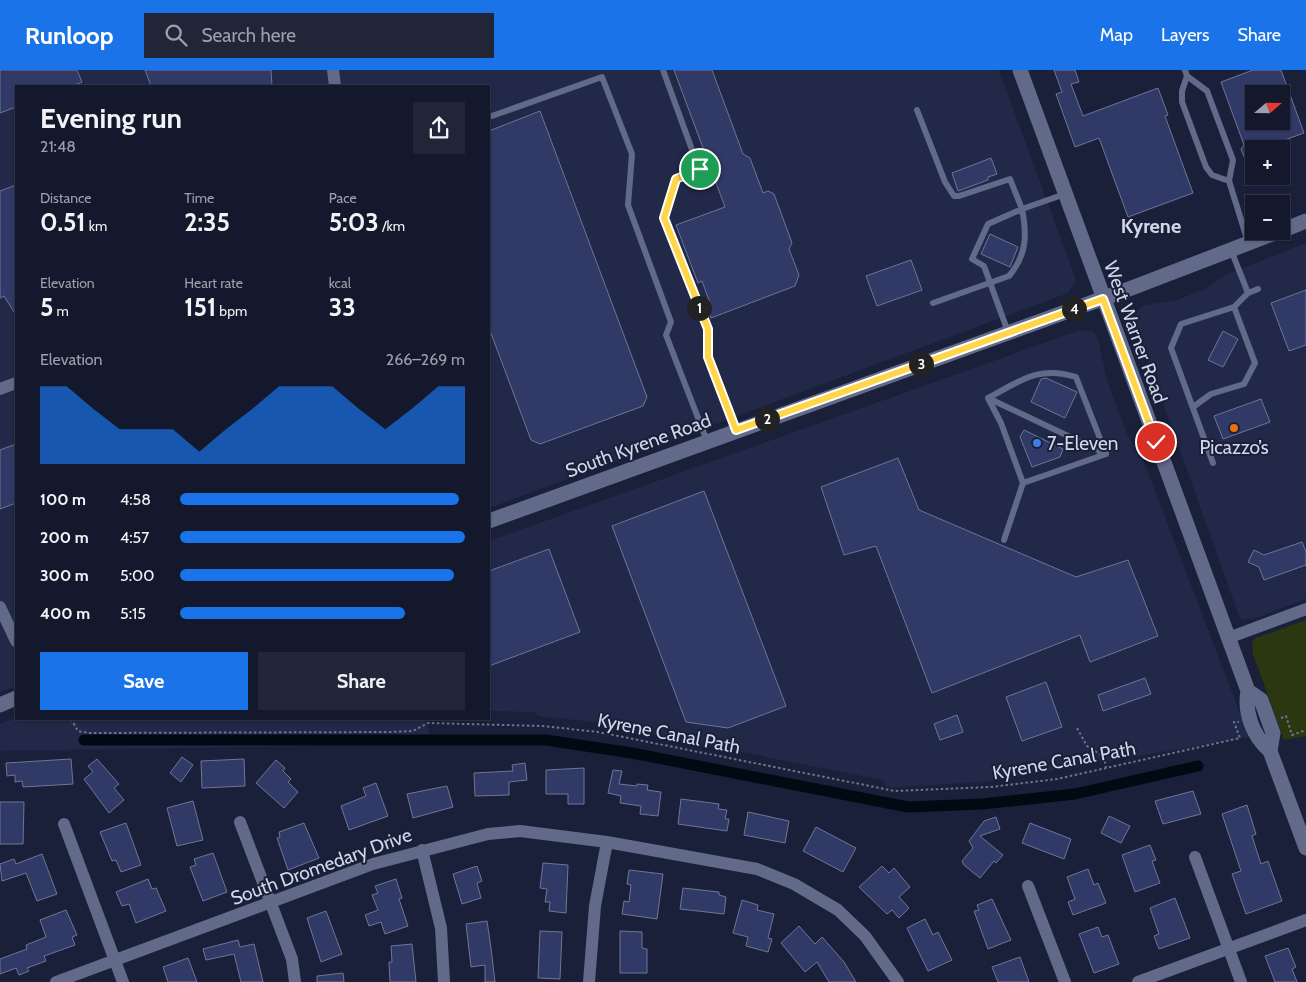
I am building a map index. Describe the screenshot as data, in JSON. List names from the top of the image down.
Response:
{
  "streets": {
    "main road": ["West Warner Road", "South Kyrene Road"],
    "street": ["South Dromedary Drive"],
    "path": ["Kyrene Canal Path"]
  },
  "crossings": [
    ["West Warner Road", "South Kyrene Road"]
  ],
  "districts": ["Kyrene"],
  "places": ["Picazzo’s", "7-Eleven"],
  "north": "right",
  "page": {
    "header": "Runloop",
    "search": "Search here",
    "nav": ["Map", "Layers", "Share"],
    "map_buttons": ["+", "−"],
    "heading": ["Evening run", "21:48"],
    "stats": [
      ["Distance", "0.51 km"],
      ["Time", "2:35"],
      ["Pace", "5:03 /km"],
      ["Elevation", "5 m"],
      ["Heart rate", "151 bpm"],
      ["kcal", "33"]
    ],
    "pins": [
      "1",
      "4",
      "3",
      "2"
    ],
    "chart": ["Elevation", "266–269 m"],
    "list": [
      {
        "name": "100 m",
        "note": "4:58"
      },
      {
        "name": "200 m",
        "note": "4:57"
      },
      {
        "name": "300 m",
        "note": "5:00"
      },
      {
        "name": "400 m",
        "note": "5:15"
      }
    ],
    "buttons": ["Save", "Share"]
  }
}
